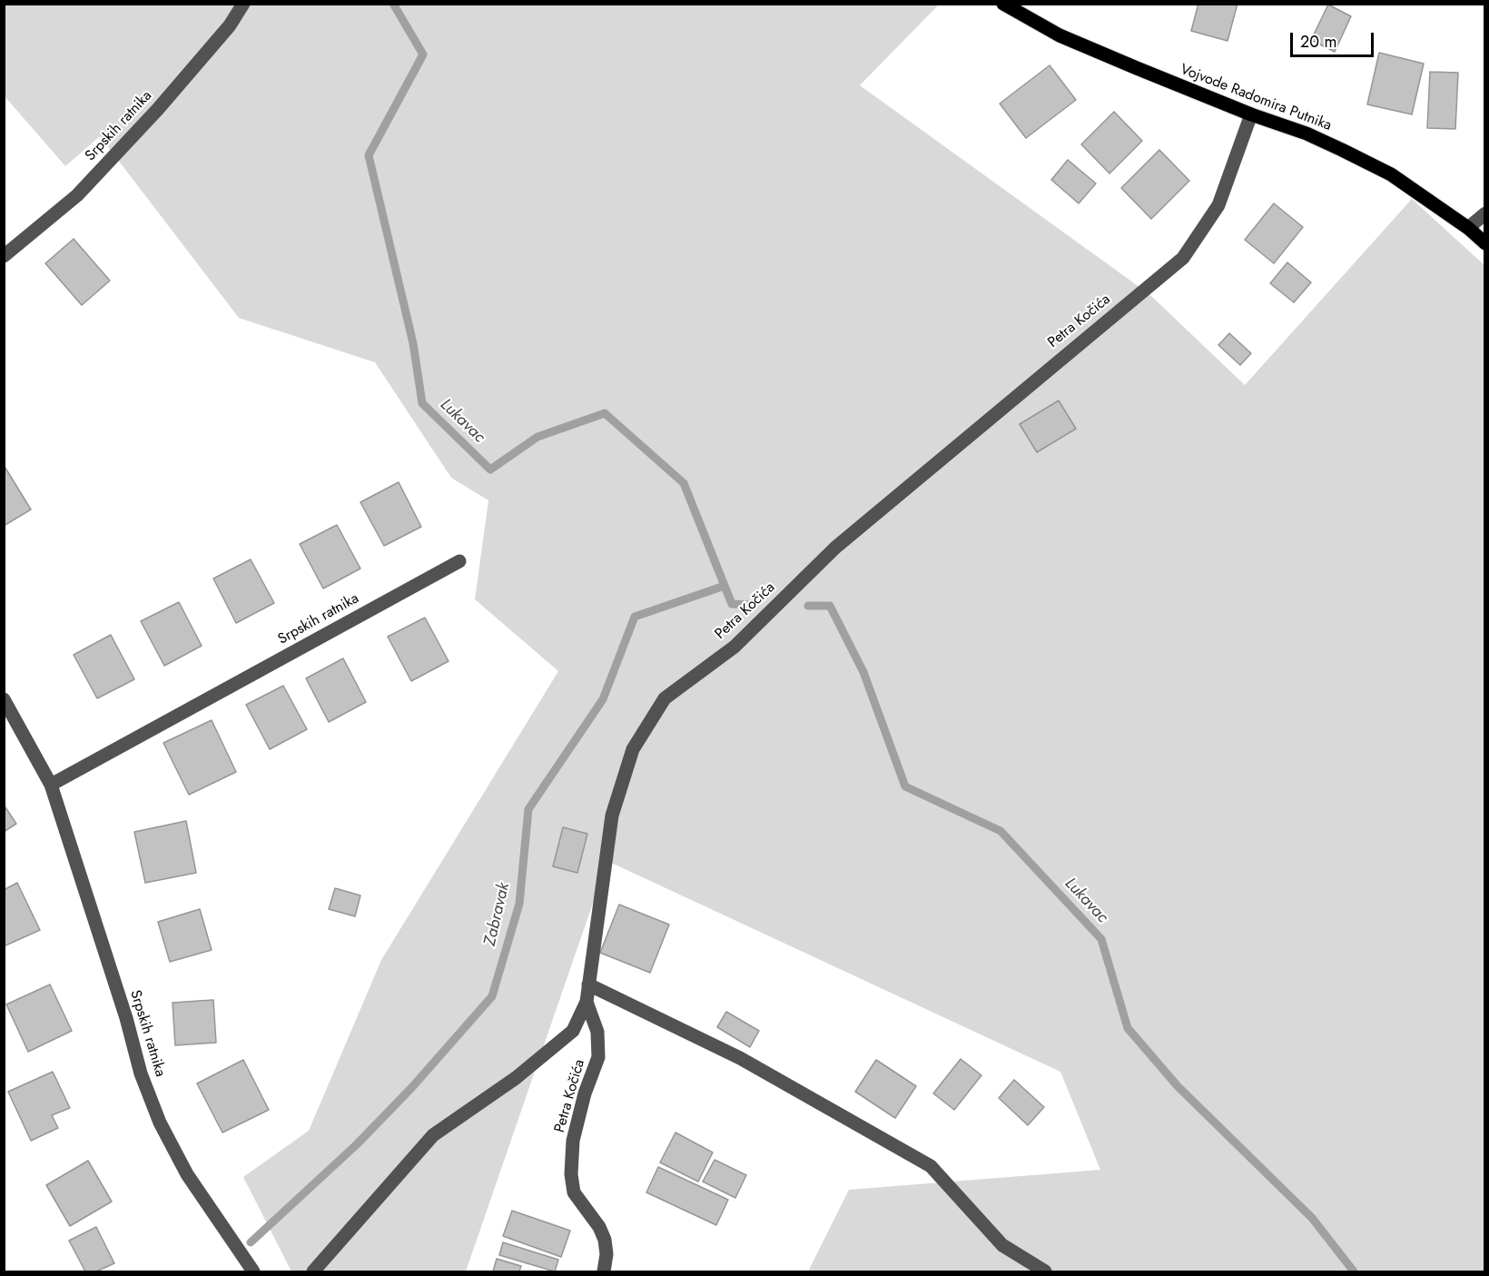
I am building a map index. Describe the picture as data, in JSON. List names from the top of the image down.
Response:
{
  "streets": {
    "main road": ["Vojvode Radomira Putnika"],
    "street": ["Srpskih ratnika", "Petra Kočića"]
  },
  "crossings": [
    ["Vojvode Radomira Putnika", "Petra Kočića"]
  ],
  "water": ["Lukavac", "Zabravak"],
  "scale_bar": "20 m"
}
